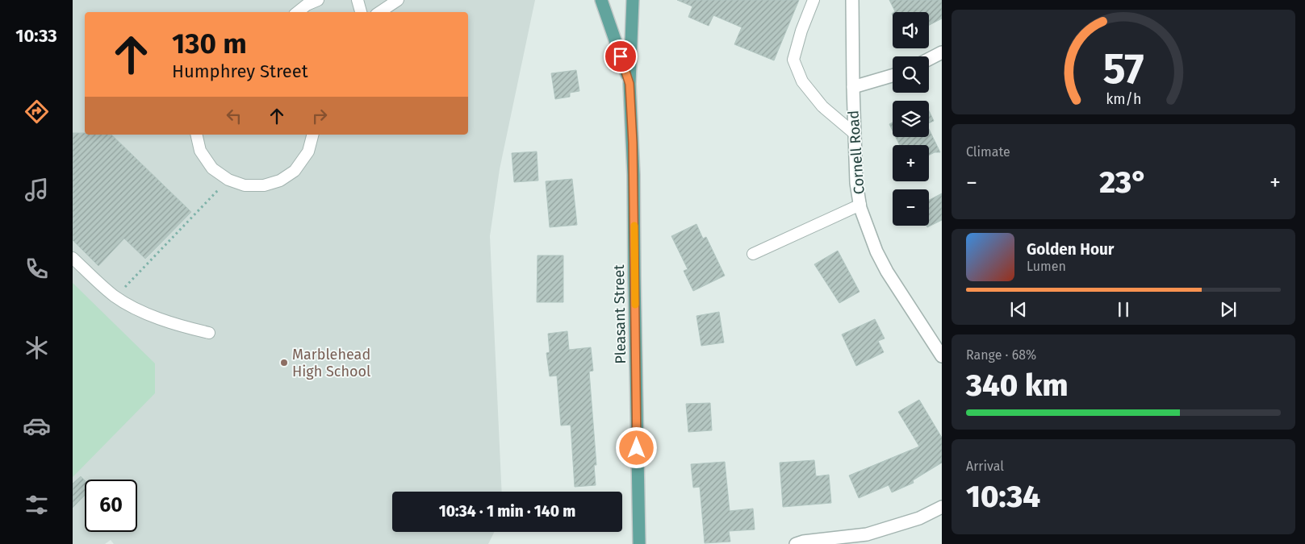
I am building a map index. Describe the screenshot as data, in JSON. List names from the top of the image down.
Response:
{
  "streets": {
    "main road": ["Pleasant Street"],
    "street": ["Cornell Road"]
  },
  "places": ["Marblehead High School"],
  "page": {
    "tabs": "10:33",
    "map_buttons": ["+", "−"],
    "turn": ["130 m", "Humphrey Street"],
    "tile": [
      "Climate",
      ["Range · 68%", "340 km"],
      ["Arrival", "10:34"]
    ],
    "heat": ["−", "23°", "+"],
    "song": ["Golden Hour", "Lumen"],
    "limit": "60",
    "trip": "10:34 · 1 min · 140 m",
    "gauge": ["57", "km/h"]
  }
}
